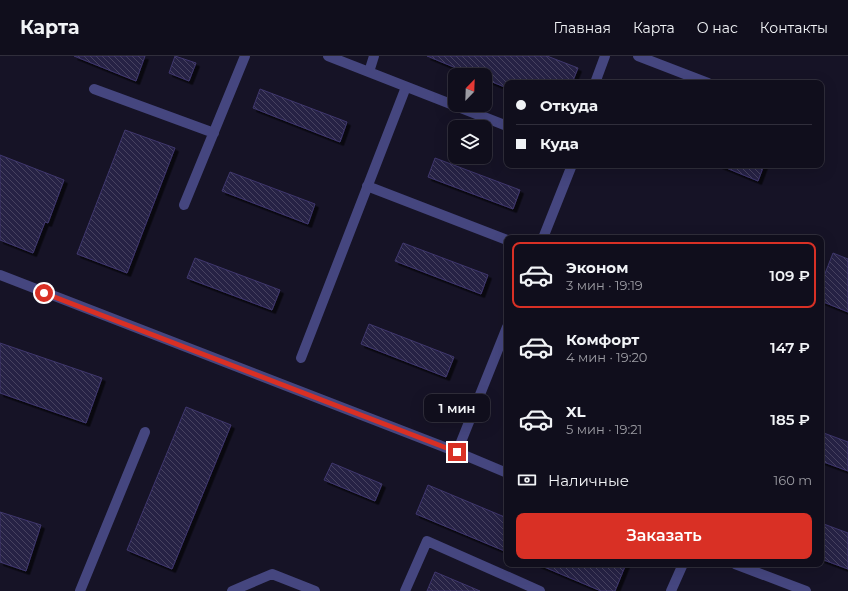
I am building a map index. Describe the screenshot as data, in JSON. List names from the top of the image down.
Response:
{
  "north": "top right",
  "page": {
    "header": "Карта",
    "nav": [
      "Главная",
      "Карта",
      "О нас",
      "Контакты"
    ],
    "banner": ["Откуда", "Куда"],
    "list": [
      {
        "name": "Эконом",
        "note": "3 мин · 19:19",
        "value": "109 ₽"
      },
      {
        "name": "Комфорт",
        "note": "4 мин · 19:20",
        "value": "147 ₽"
      },
      {
        "name": "XL",
        "note": "5 мин · 19:21",
        "value": "185 ₽"
      }
    ],
    "bubble": "1 мин",
    "pay": ["Наличные", "160 m"],
    "buttons": "Заказать"
  }
}
